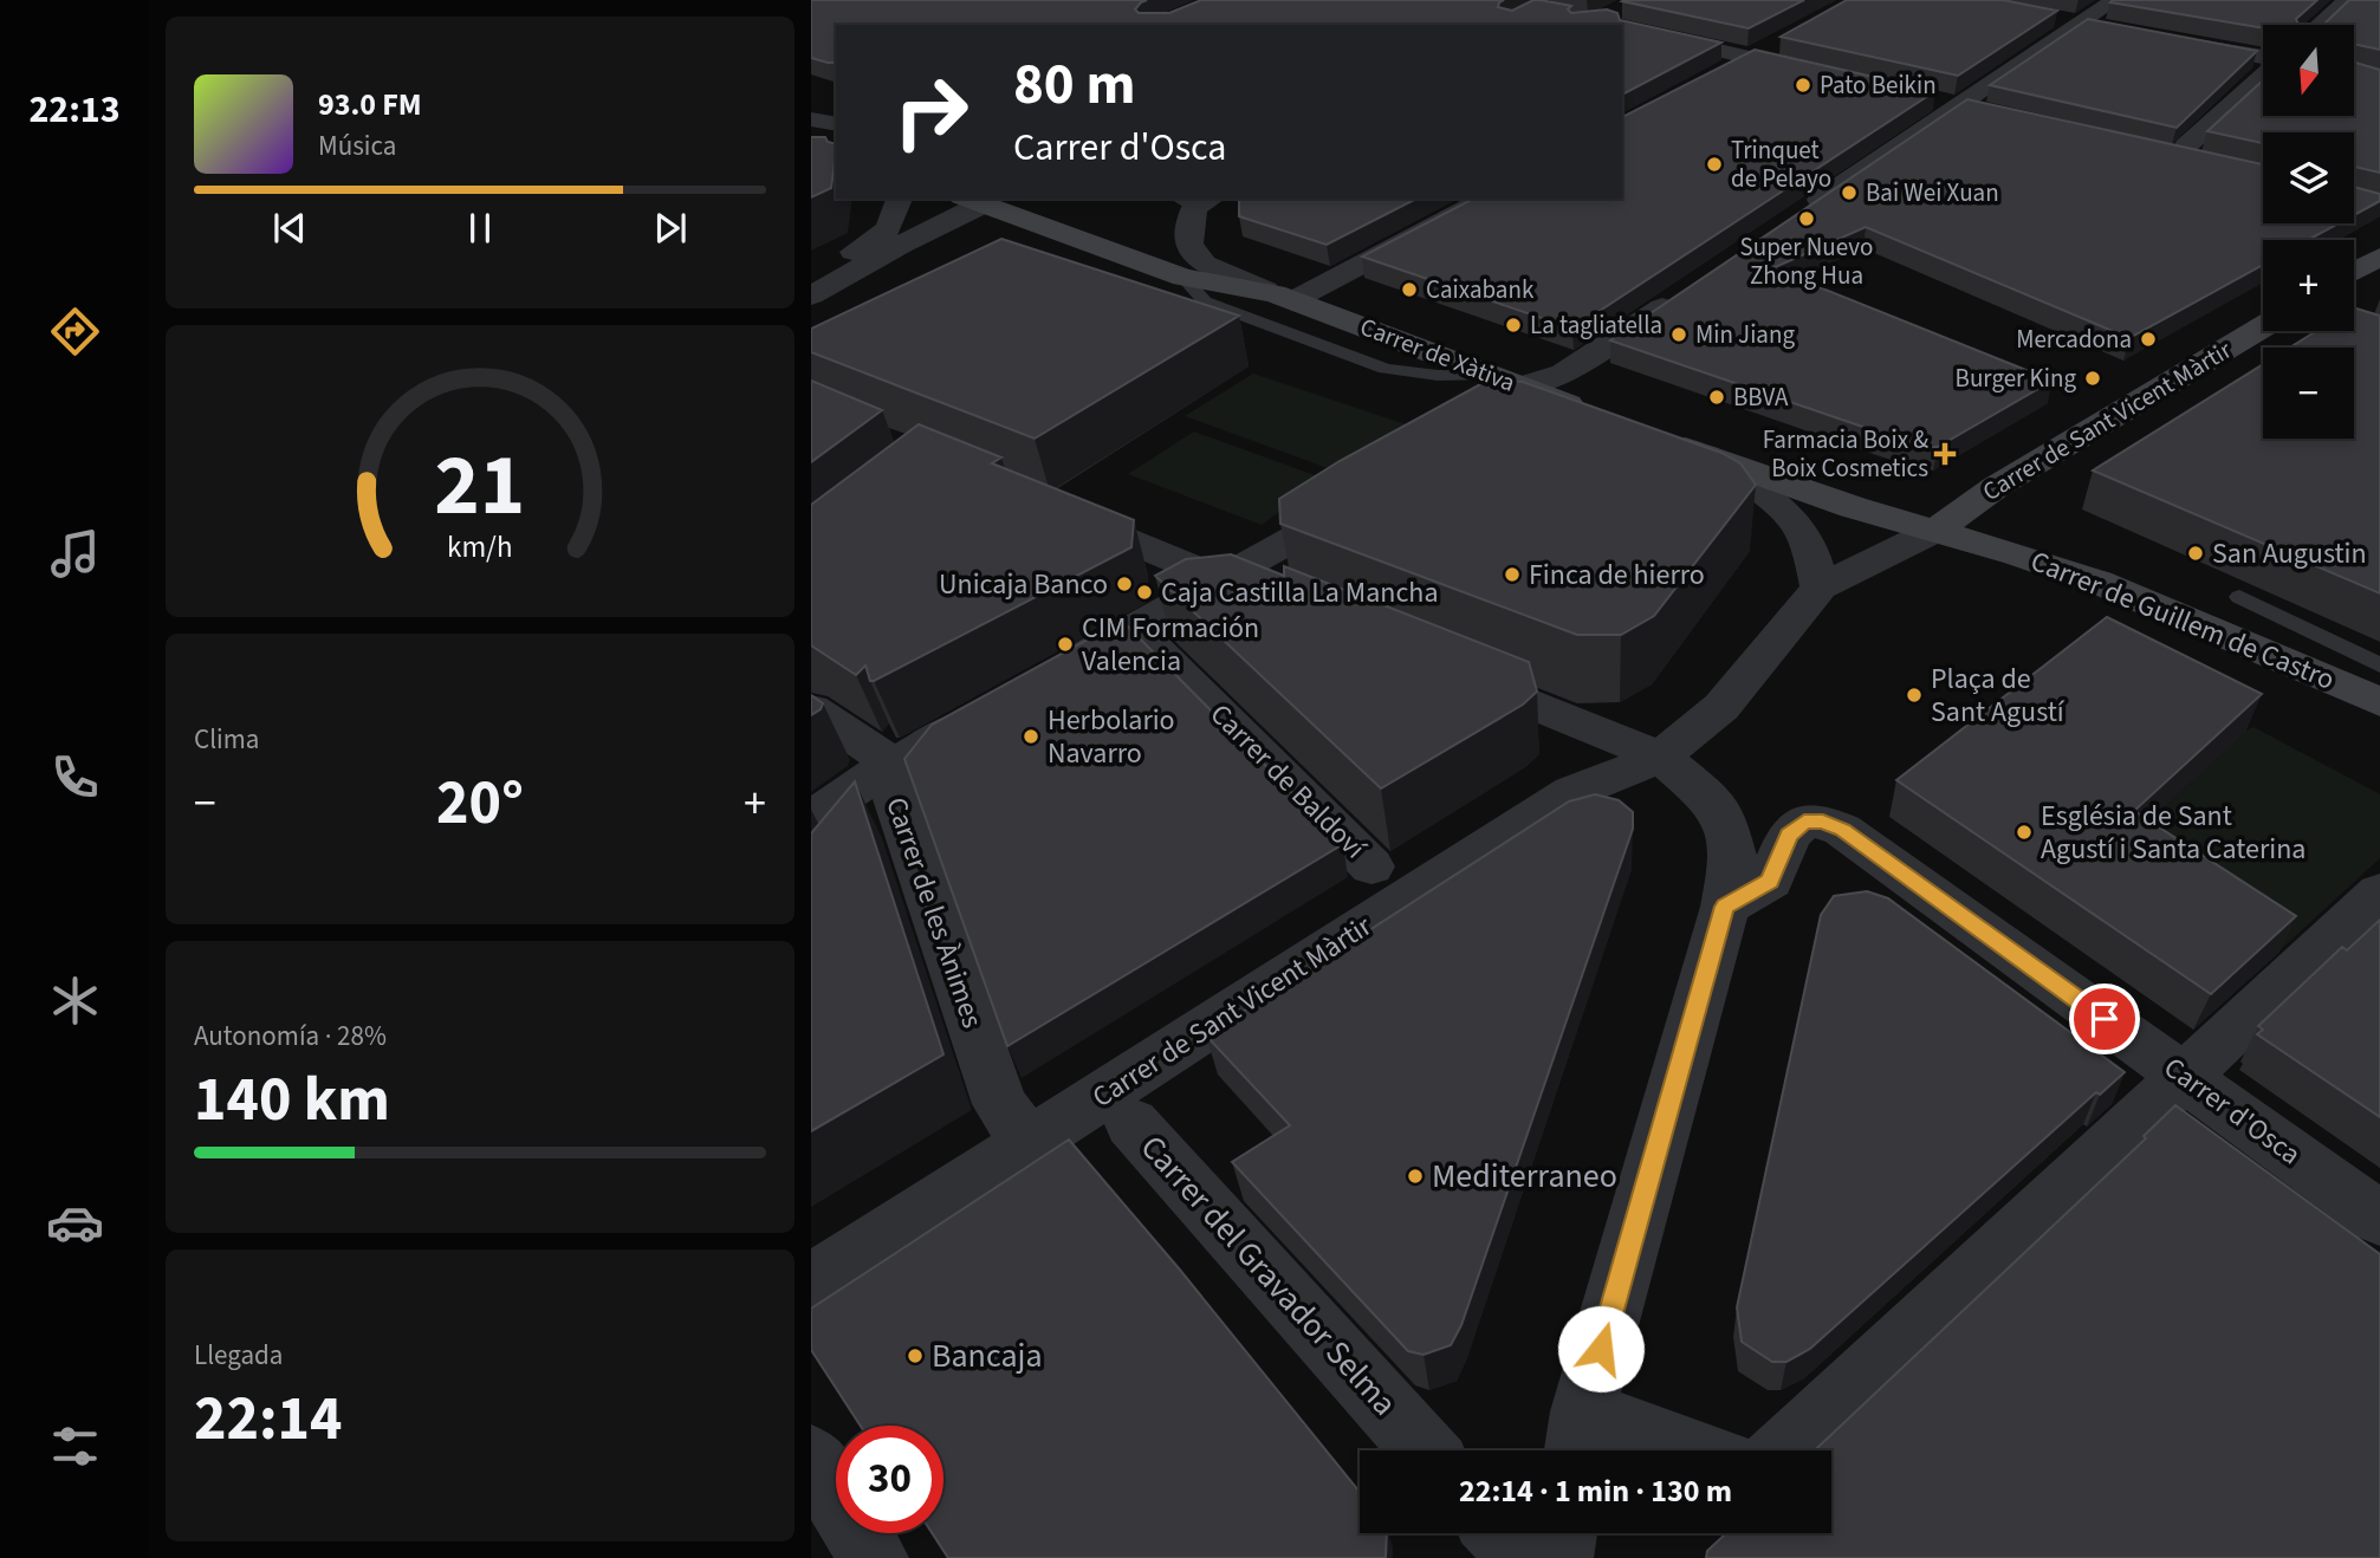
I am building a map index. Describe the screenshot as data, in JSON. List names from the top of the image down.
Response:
{
  "streets": {
    "main road": ["Carrer de Xàtiva", "Carrer de Sant Vicent Màrtir", "Carrer de Guillem de Castro"],
    "street": [
      "Carrer de Baldoví",
      "Carrer de les Ànimes",
      "Carrer d'Osca",
      "Carrer del Gravador Selma"
    ]
  },
  "crossings": [
    ["Carrer de Sant Vicent Màrtir", "Carrer de Guillem de Castro"],
    ["Carrer de Sant Vicent Màrtir", "Carrer de les Ànimes"]
  ],
  "places": {
    "other": [
      "Pato Beikin",
      "Trinquet de Pelayo",
      "Bai Wei Xuan",
      "Super Nuevo Zhong Hua",
      "Caixabank",
      "La tagliatella",
      "Min Jiang",
      "Mercadona",
      "Burger King",
      "BBVA",
      "San Augustin",
      "Finca de hierro",
      "Unicaja Banco",
      "Caja Castilla La Mancha",
      "CIM Formación Valencia",
      "Plaça de Sant Agustí",
      "Herbolario Navarro",
      "Església de Sant Agustí i Santa Caterina",
      "Mediterraneo",
      "Bancaja"
    ],
    "health": ["Farmacia Boix & Boix Cosmetics"]
  },
  "north": "bottom",
  "page": {
    "tabs": "22:13",
    "map_buttons": ["+", "−"],
    "turn": ["80 m", "Carrer d'Osca"],
    "song": ["93.0 FM", "Música"],
    "tile": [
      "Clima",
      ["Autonomía · 28%", "140 km"],
      ["Llegada", "22:14"]
    ],
    "heat": ["−", "20°", "+"],
    "limit": "30",
    "trip": "22:14 · 1 min · 130 m",
    "gauge": ["21", "km/h"]
  }
}
